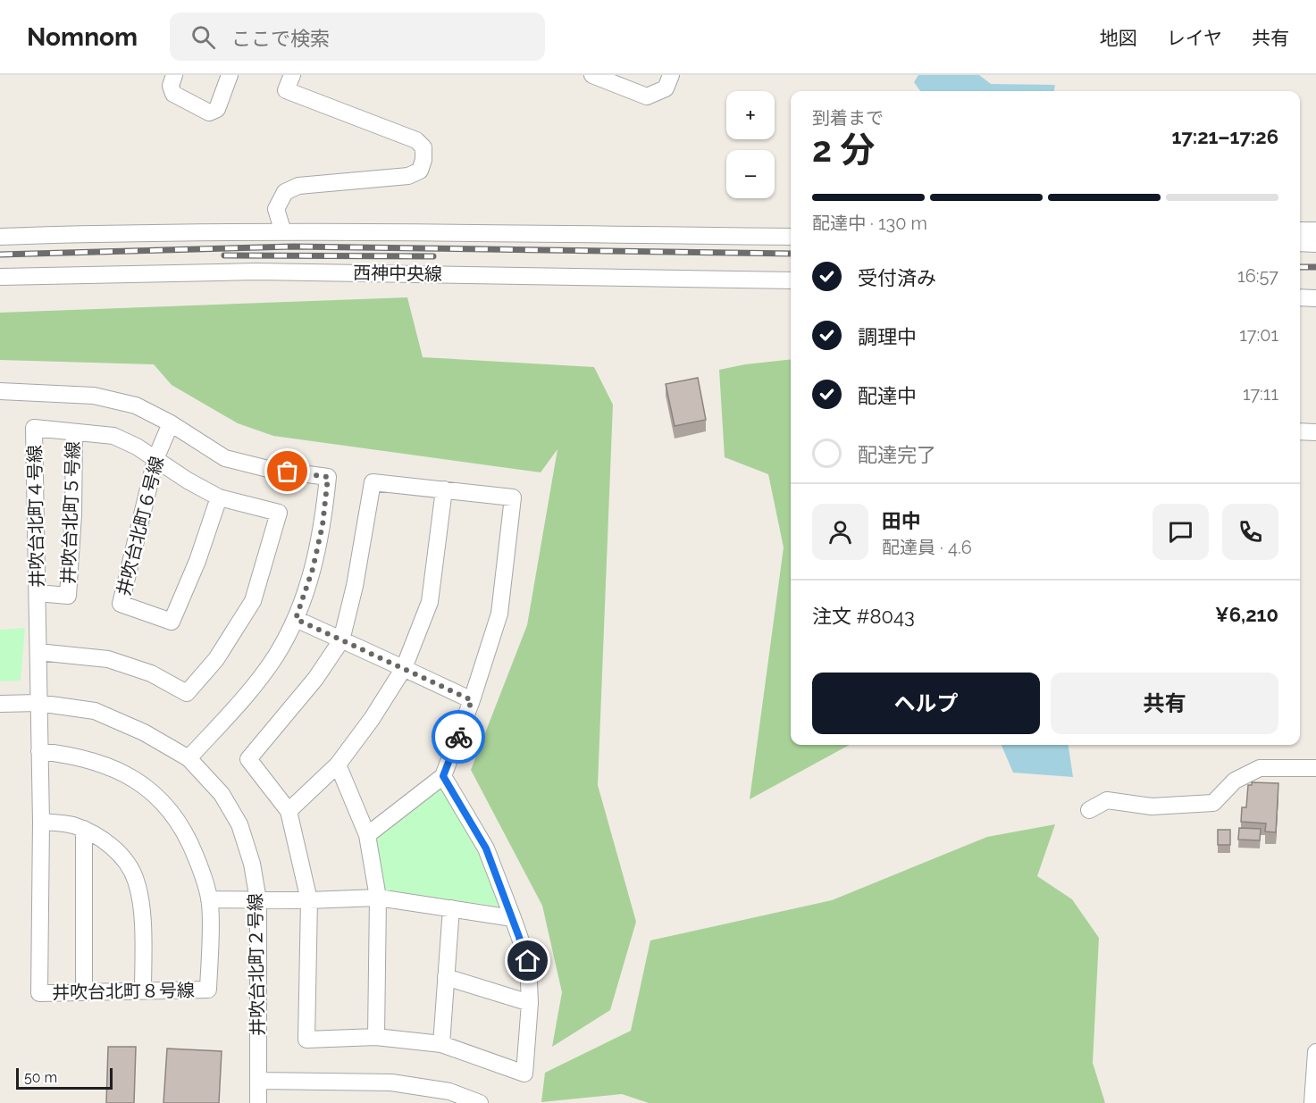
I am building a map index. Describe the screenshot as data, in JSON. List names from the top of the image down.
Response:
{
  "streets": {
    "street": [
      "西神中央線",
      "井吹台北町５号線",
      "井吹台北町４号線",
      "井吹台北町６号線",
      "井吹台北町２号線",
      "井吹台北町８号線"
    ]
  },
  "crossings": [
    ["井吹台北町５号線", "井吹台北町４号線"],
    ["井吹台北町４号線", "井吹台北町６号線"],
    ["井吹台北町４号線", "井吹台北町２号線"],
    ["井吹台北町４号線", "井吹台北町８号線"],
    ["井吹台北町２号線", "井吹台北町８号線"]
  ],
  "scale_bar": "50 m",
  "page": {
    "header": "Nomnom",
    "search": "ここで検索",
    "nav": ["地図", "レイヤ", "共有"],
    "map_buttons": ["+", "−"],
    "heading": ["2 分", "到着まで", "17:21–17:26"],
    "panel": [
      "田中",
      "配達員 · 4.6",
      "注文 #8043",
      "¥6,210"
    ],
    "bar": "配達中 · 130 m",
    "list": [
      ["受付済み", "16:57"],
      ["調理中", "17:01"],
      ["配達中", "17:11"],
      "配達完了"
    ],
    "buttons": ["ヘルプ", "共有"],
    "scale": "50 m"
  }
}
